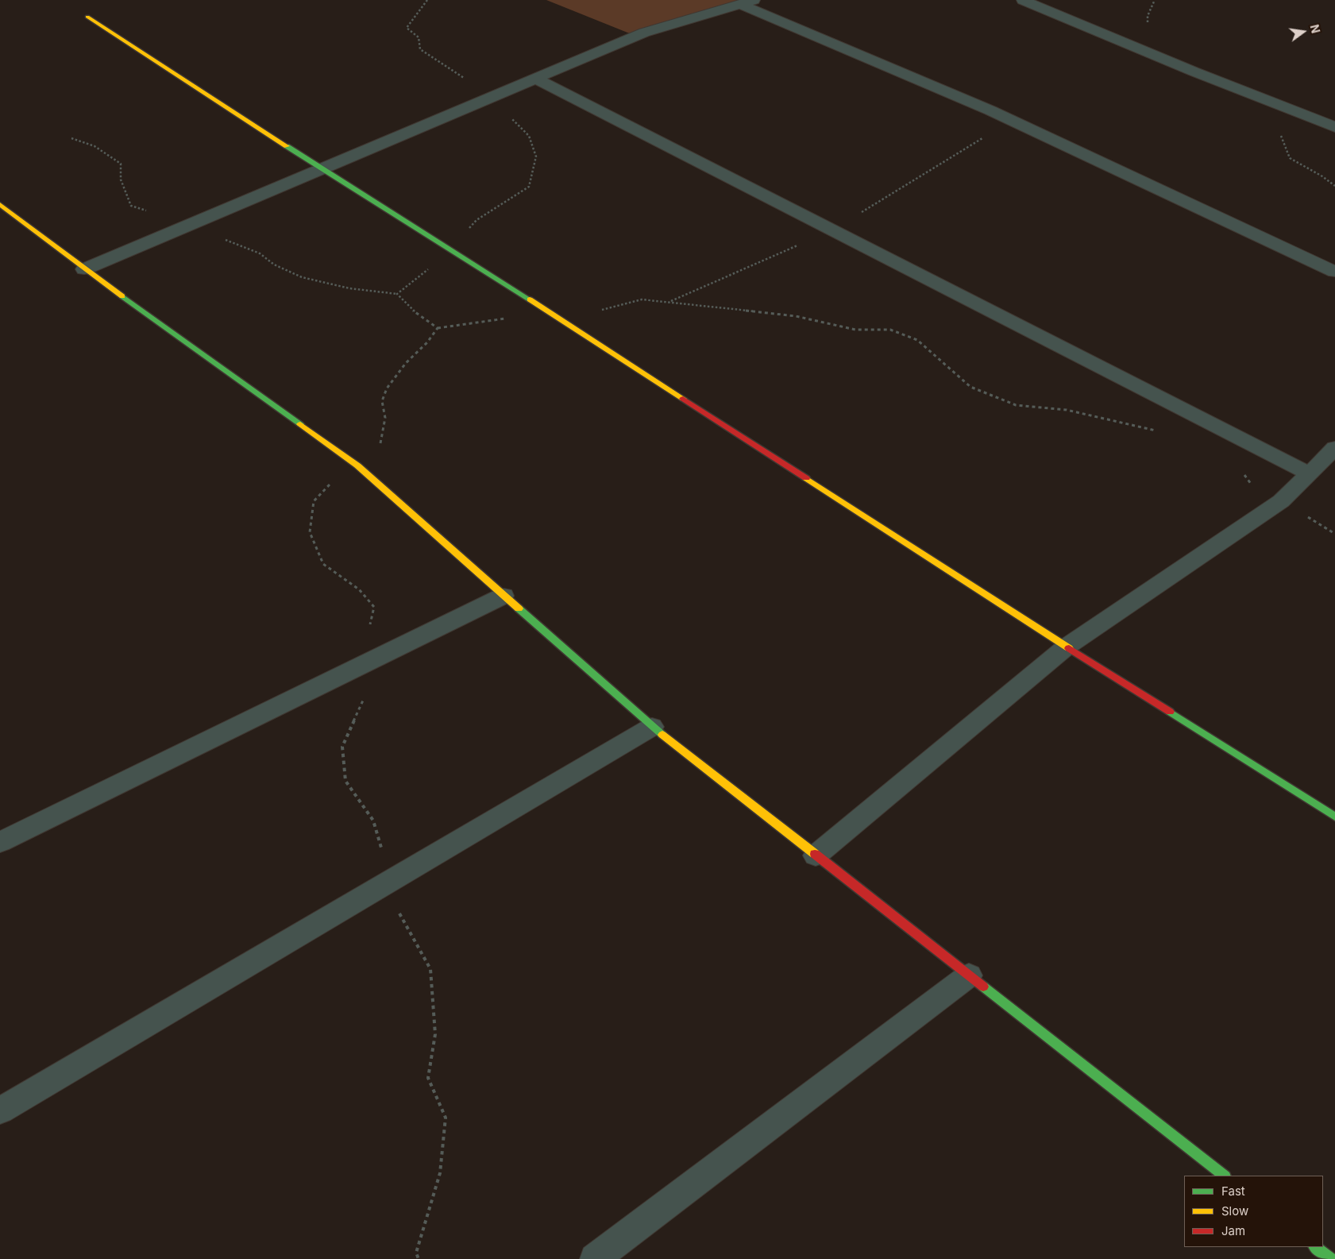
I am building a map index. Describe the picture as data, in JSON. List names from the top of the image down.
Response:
{
  "legend": ["Fast", "Slow", "Jam"],
  "north": "right"
}
